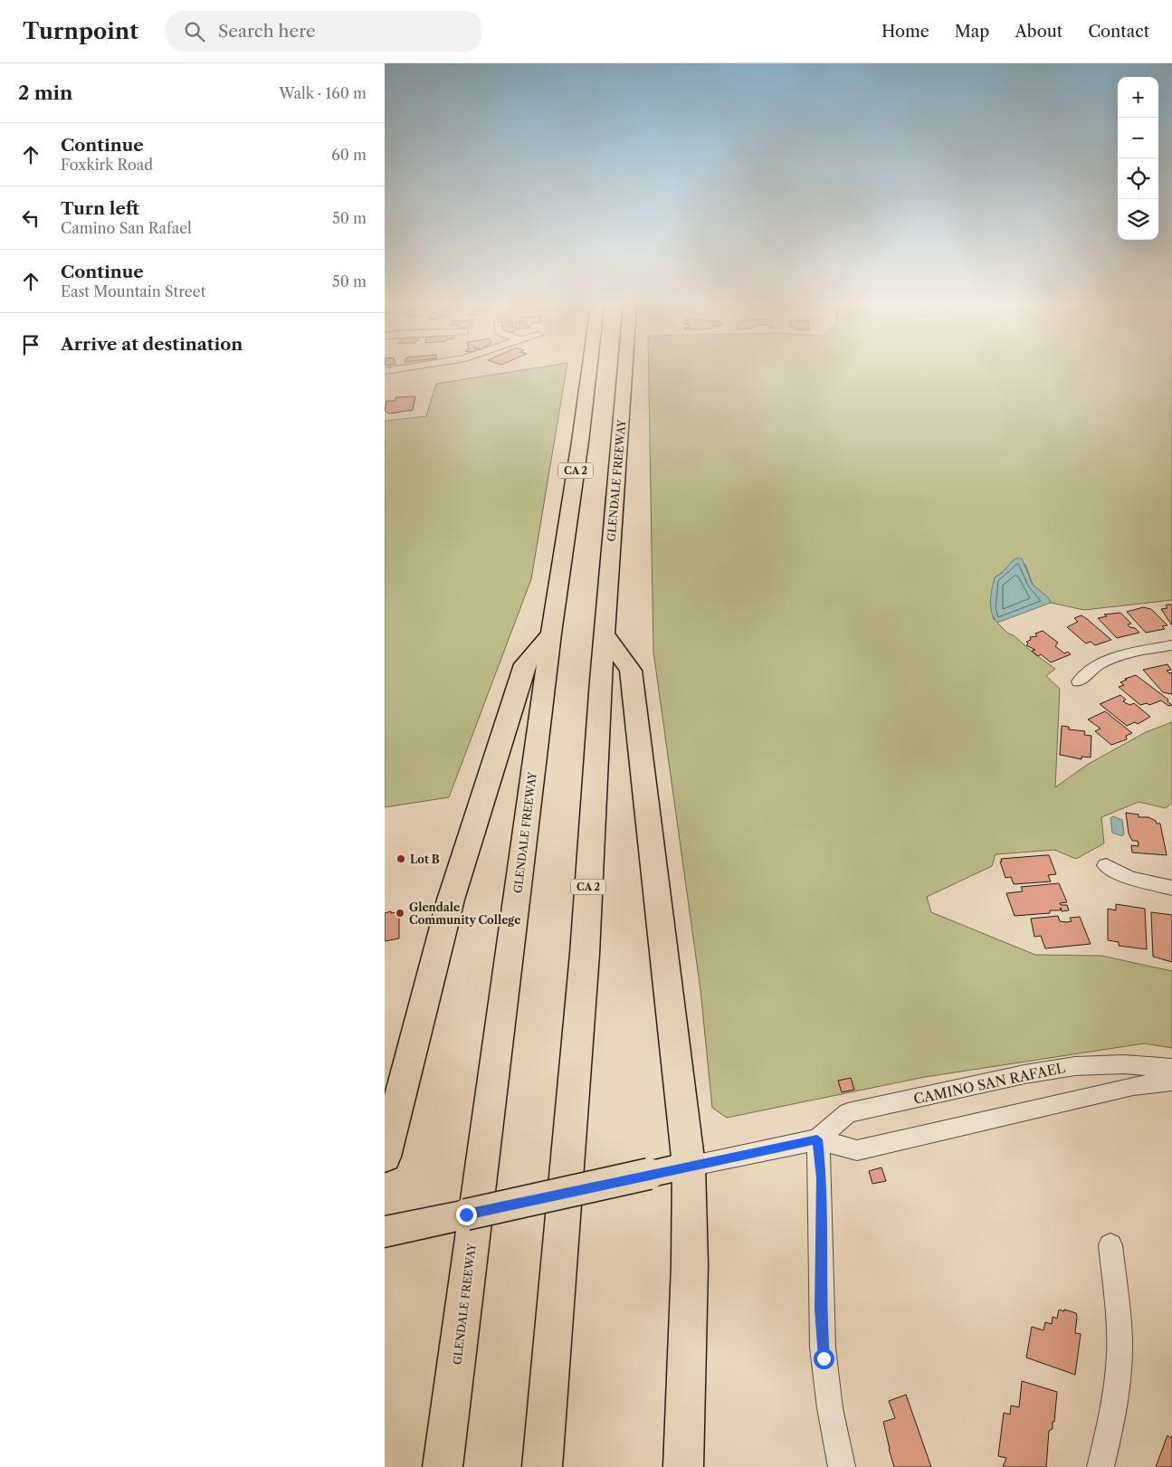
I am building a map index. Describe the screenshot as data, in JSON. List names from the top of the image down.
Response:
{
  "streets": {
    "highway": ["CA 2", "GLENDALE FREEWAY"],
    "main road": ["CAMINO SAN RAFAEL"]
  },
  "places": ["Lot B", "Glendale Community College"],
  "page": {
    "header": "Turnpoint",
    "search": "Search here",
    "nav": [
      "Home",
      "Map",
      "About",
      "Contact"
    ],
    "heading": ["2 min", "Walk · 160 m"],
    "map_buttons": ["+", "−"],
    "list": [
      ["Continue", "Foxkirk Road", "60 m"],
      ["Turn left", "Camino San Rafael", "50 m"],
      ["Continue", "East Mountain Street", "50 m"],
      "Arrive at destination"
    ]
  }
}
